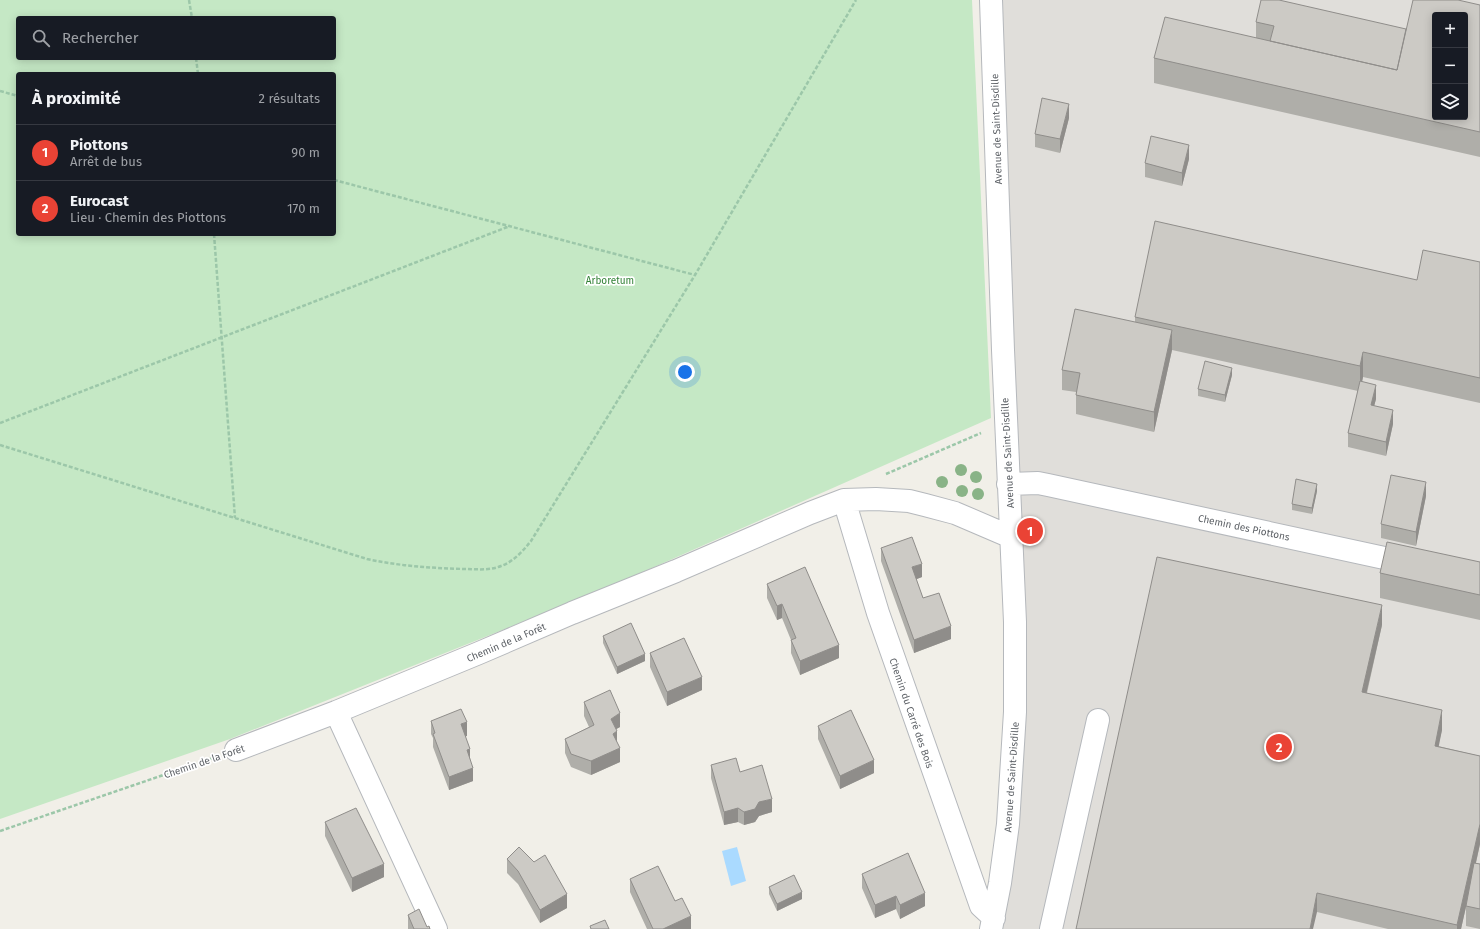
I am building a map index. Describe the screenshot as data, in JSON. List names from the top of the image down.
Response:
{
  "streets": {
    "street": [
      "Avenue de Saint-Disdille",
      "Chemin des Piottons",
      "Chemin de la Forêt",
      "Chemin du Carré des Bois"
    ]
  },
  "crossings": [
    ["Avenue de Saint-Disdille", "Chemin des Piottons"],
    ["Avenue de Saint-Disdille", "Chemin de la Forêt"],
    ["Avenue de Saint-Disdille", "Chemin du Carré des Bois"],
    ["Chemin de la Forêt", "Chemin du Carré des Bois"]
  ],
  "parks": ["Arboretum"],
  "page": {
    "map_buttons": ["+", "−"],
    "search": "Rechercher",
    "heading": ["À proximité", "2 résultats"],
    "list": [
      {
        "mark": "1",
        "name": "Piottons",
        "note": "Arrêt de bus",
        "value": "90 m"
      },
      {
        "mark": "2",
        "name": "Eurocast",
        "note": "Lieu · Chemin des Piottons",
        "value": "170 m"
      }
    ],
    "pins": ["1", "2"]
  }
}
